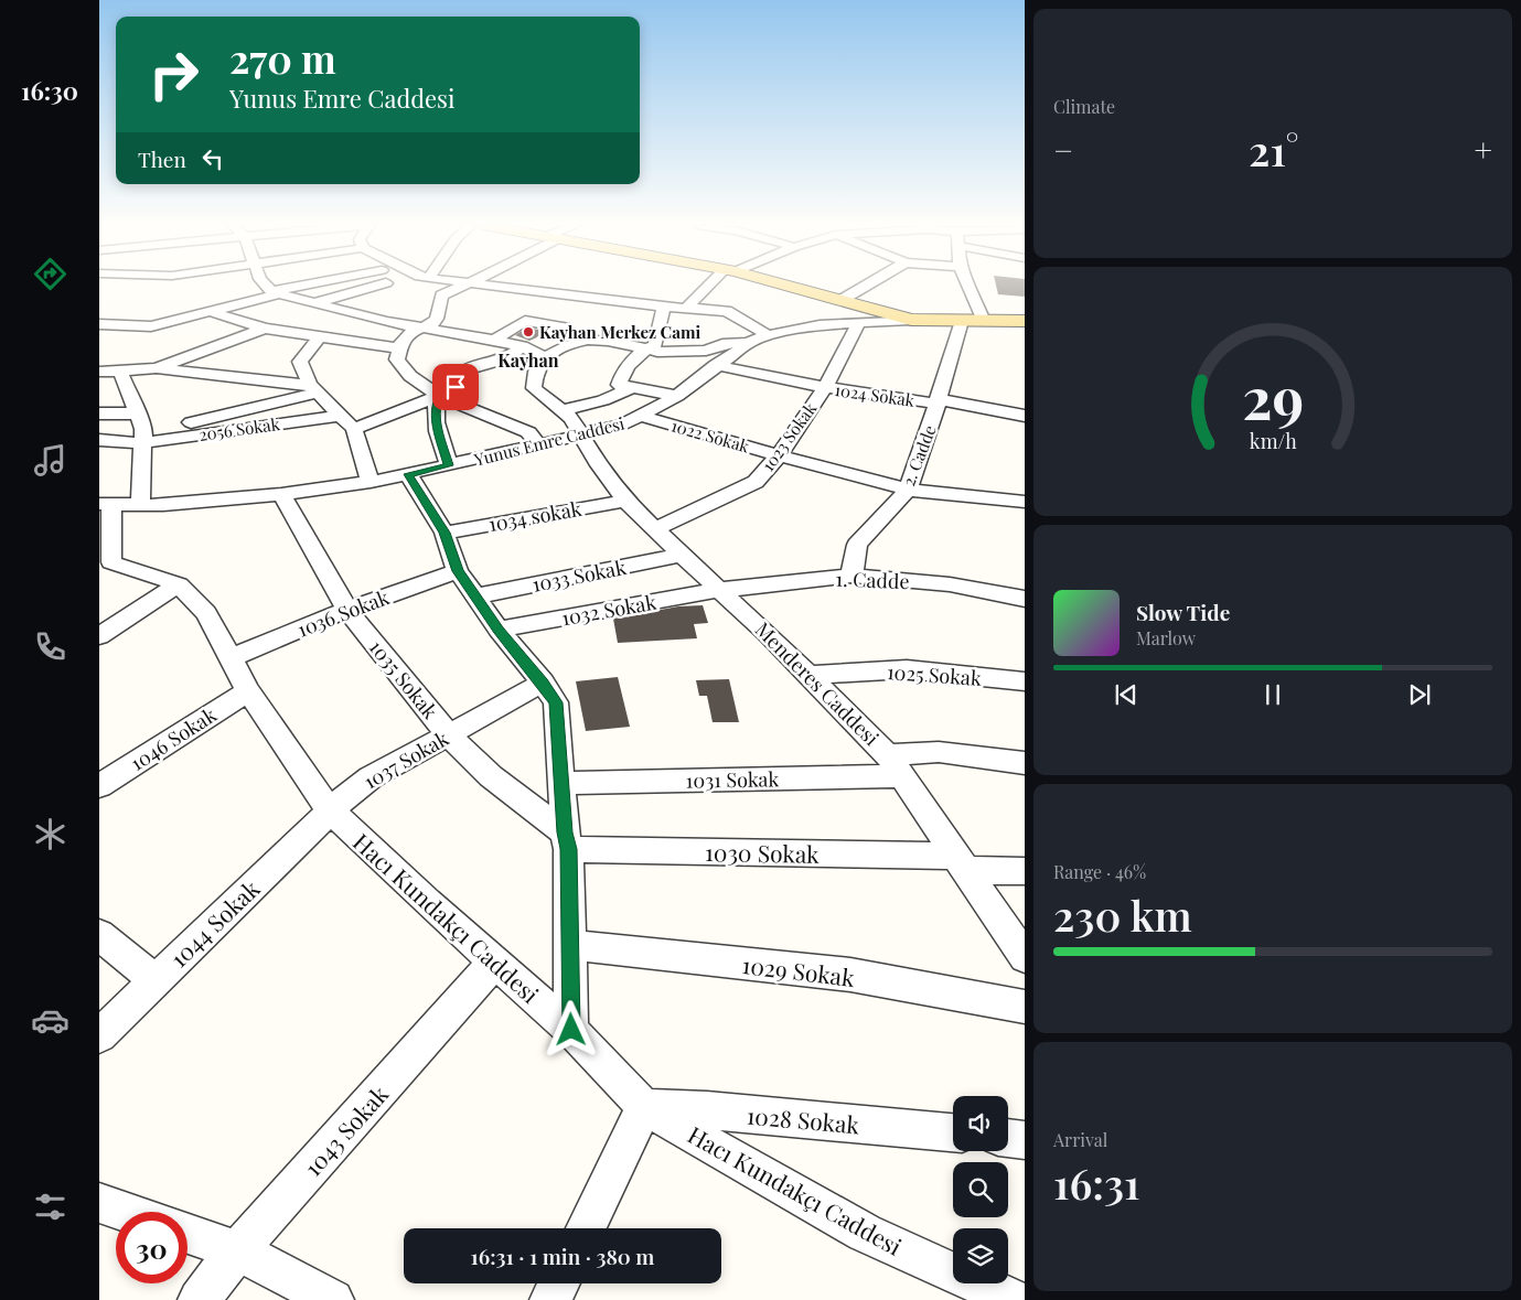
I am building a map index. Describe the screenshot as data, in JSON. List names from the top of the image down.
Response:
{
  "streets": {
    "street": [
      "1024 Sokak",
      "2056 Sokak",
      "1022 Sokak",
      "1023 Sokak",
      "Yunus Emre Caddesi",
      "2. Cadde",
      "1034 sokak",
      "1033 Sokak",
      "1. Cadde",
      "1032 Sokak",
      "1036 Sokak",
      "1025 Sokak",
      "1035 Sokak",
      "Menderes Caddesi",
      "1046 Sokak",
      "1037 Sokak",
      "1031 Sokak",
      "1030 Sokak",
      "Hacı Kundakçı Caddesi",
      "1044 Sokak",
      "1029 Sokak",
      "1028 Sokak",
      "1043 Sokak"
    ]
  },
  "crossings": [
    ["1024 Sokak", "1023 Sokak"],
    ["1024 Sokak", "Yunus Emre Caddesi"],
    ["1024 Sokak", "2. Cadde"],
    ["2056 Sokak", "Hacı Kundakçı Caddesi"],
    ["1022 Sokak", "1023 Sokak"],
    ["1022 Sokak", "Yunus Emre Caddesi"],
    ["1022 Sokak", "2. Cadde"],
    ["1023 Sokak", "Yunus Emre Caddesi"],
    ["1023 Sokak", "Menderes Caddesi"],
    ["Yunus Emre Caddesi", "1035 Sokak"],
    ["Yunus Emre Caddesi", "Menderes Caddesi"],
    ["Yunus Emre Caddesi", "Hacı Kundakçı Caddesi"],
    ["2. Cadde", "1. Cadde"],
    ["1034 sokak", "Menderes Caddesi"],
    ["1033 Sokak", "Menderes Caddesi"],
    ["1. Cadde", "1032 Sokak"],
    ["1. Cadde", "Menderes Caddesi"],
    ["1032 Sokak", "Menderes Caddesi"],
    ["1036 Sokak", "1035 Sokak"],
    ["1036 Sokak", "Hacı Kundakçı Caddesi"],
    ["1025 Sokak", "Menderes Caddesi"],
    ["1035 Sokak", "1037 Sokak"],
    ["1035 Sokak", "1030 Sokak"],
    ["Menderes Caddesi", "1031 Sokak"],
    ["Menderes Caddesi", "1030 Sokak"],
    ["1046 Sokak", "Hacı Kundakçı Caddesi"],
    ["1037 Sokak", "Hacı Kundakçı Caddesi"],
    ["1037 Sokak", "1044 Sokak"],
    ["Hacı Kundakçı Caddesi", "1044 Sokak"],
    ["Hacı Kundakçı Caddesi", "1028 Sokak"],
    ["Hacı Kundakçı Caddesi", "1043 Sokak"]
  ],
  "districts": ["Kayhan"],
  "places": ["Kayhan Merkez Cami"],
  "page": {
    "tabs": "16:30",
    "tile": [
      "Climate",
      ["Range · 46%", "230 km"],
      ["Arrival", "16:31"]
    ],
    "turn": ["270 m", "Yunus Emre Caddesi"],
    "heat": ["−", "21°", "+"],
    "then": "Then",
    "song": ["Slow Tide", "Marlow"],
    "limit": "30",
    "trip": "16:31 · 1 min · 380 m",
    "gauge": ["29", "km/h"]
  }
}
